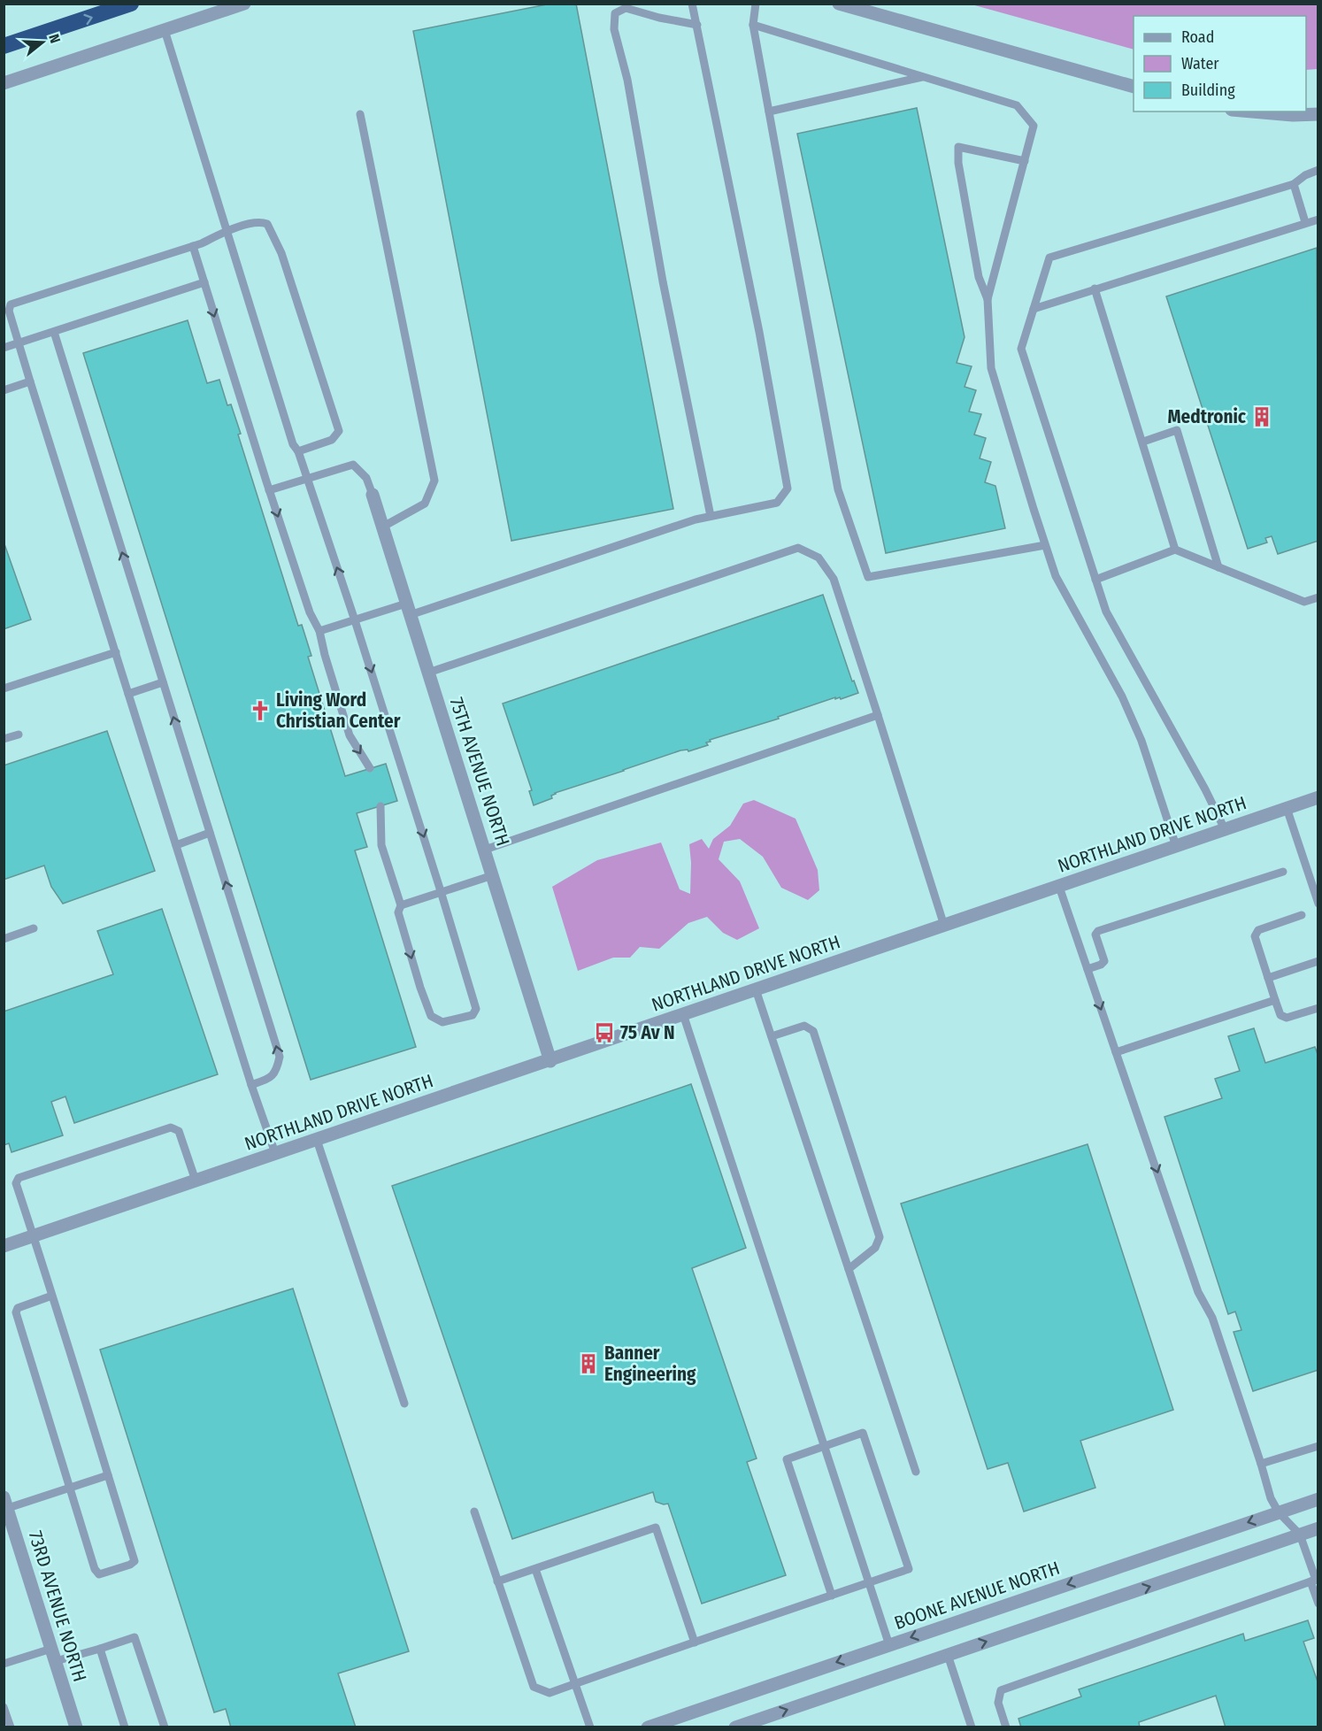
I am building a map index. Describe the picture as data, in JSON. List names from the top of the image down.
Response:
{
  "streets": {
    "street": [
      "75TH AVENUE NORTH",
      "NORTHLAND DRIVE NORTH",
      "BOONE AVENUE NORTH",
      "73RD AVENUE NORTH"
    ]
  },
  "crossings": [
    ["75TH AVENUE NORTH", "NORTHLAND DRIVE NORTH"]
  ],
  "places": {
    "building": ["Medtronic", "Banner Engineering"],
    "church": ["Living Word Christian Center"],
    "bus stop": ["75 Av N"]
  },
  "legend": ["Road", "Water", "Building"],
  "north": "right"
}
